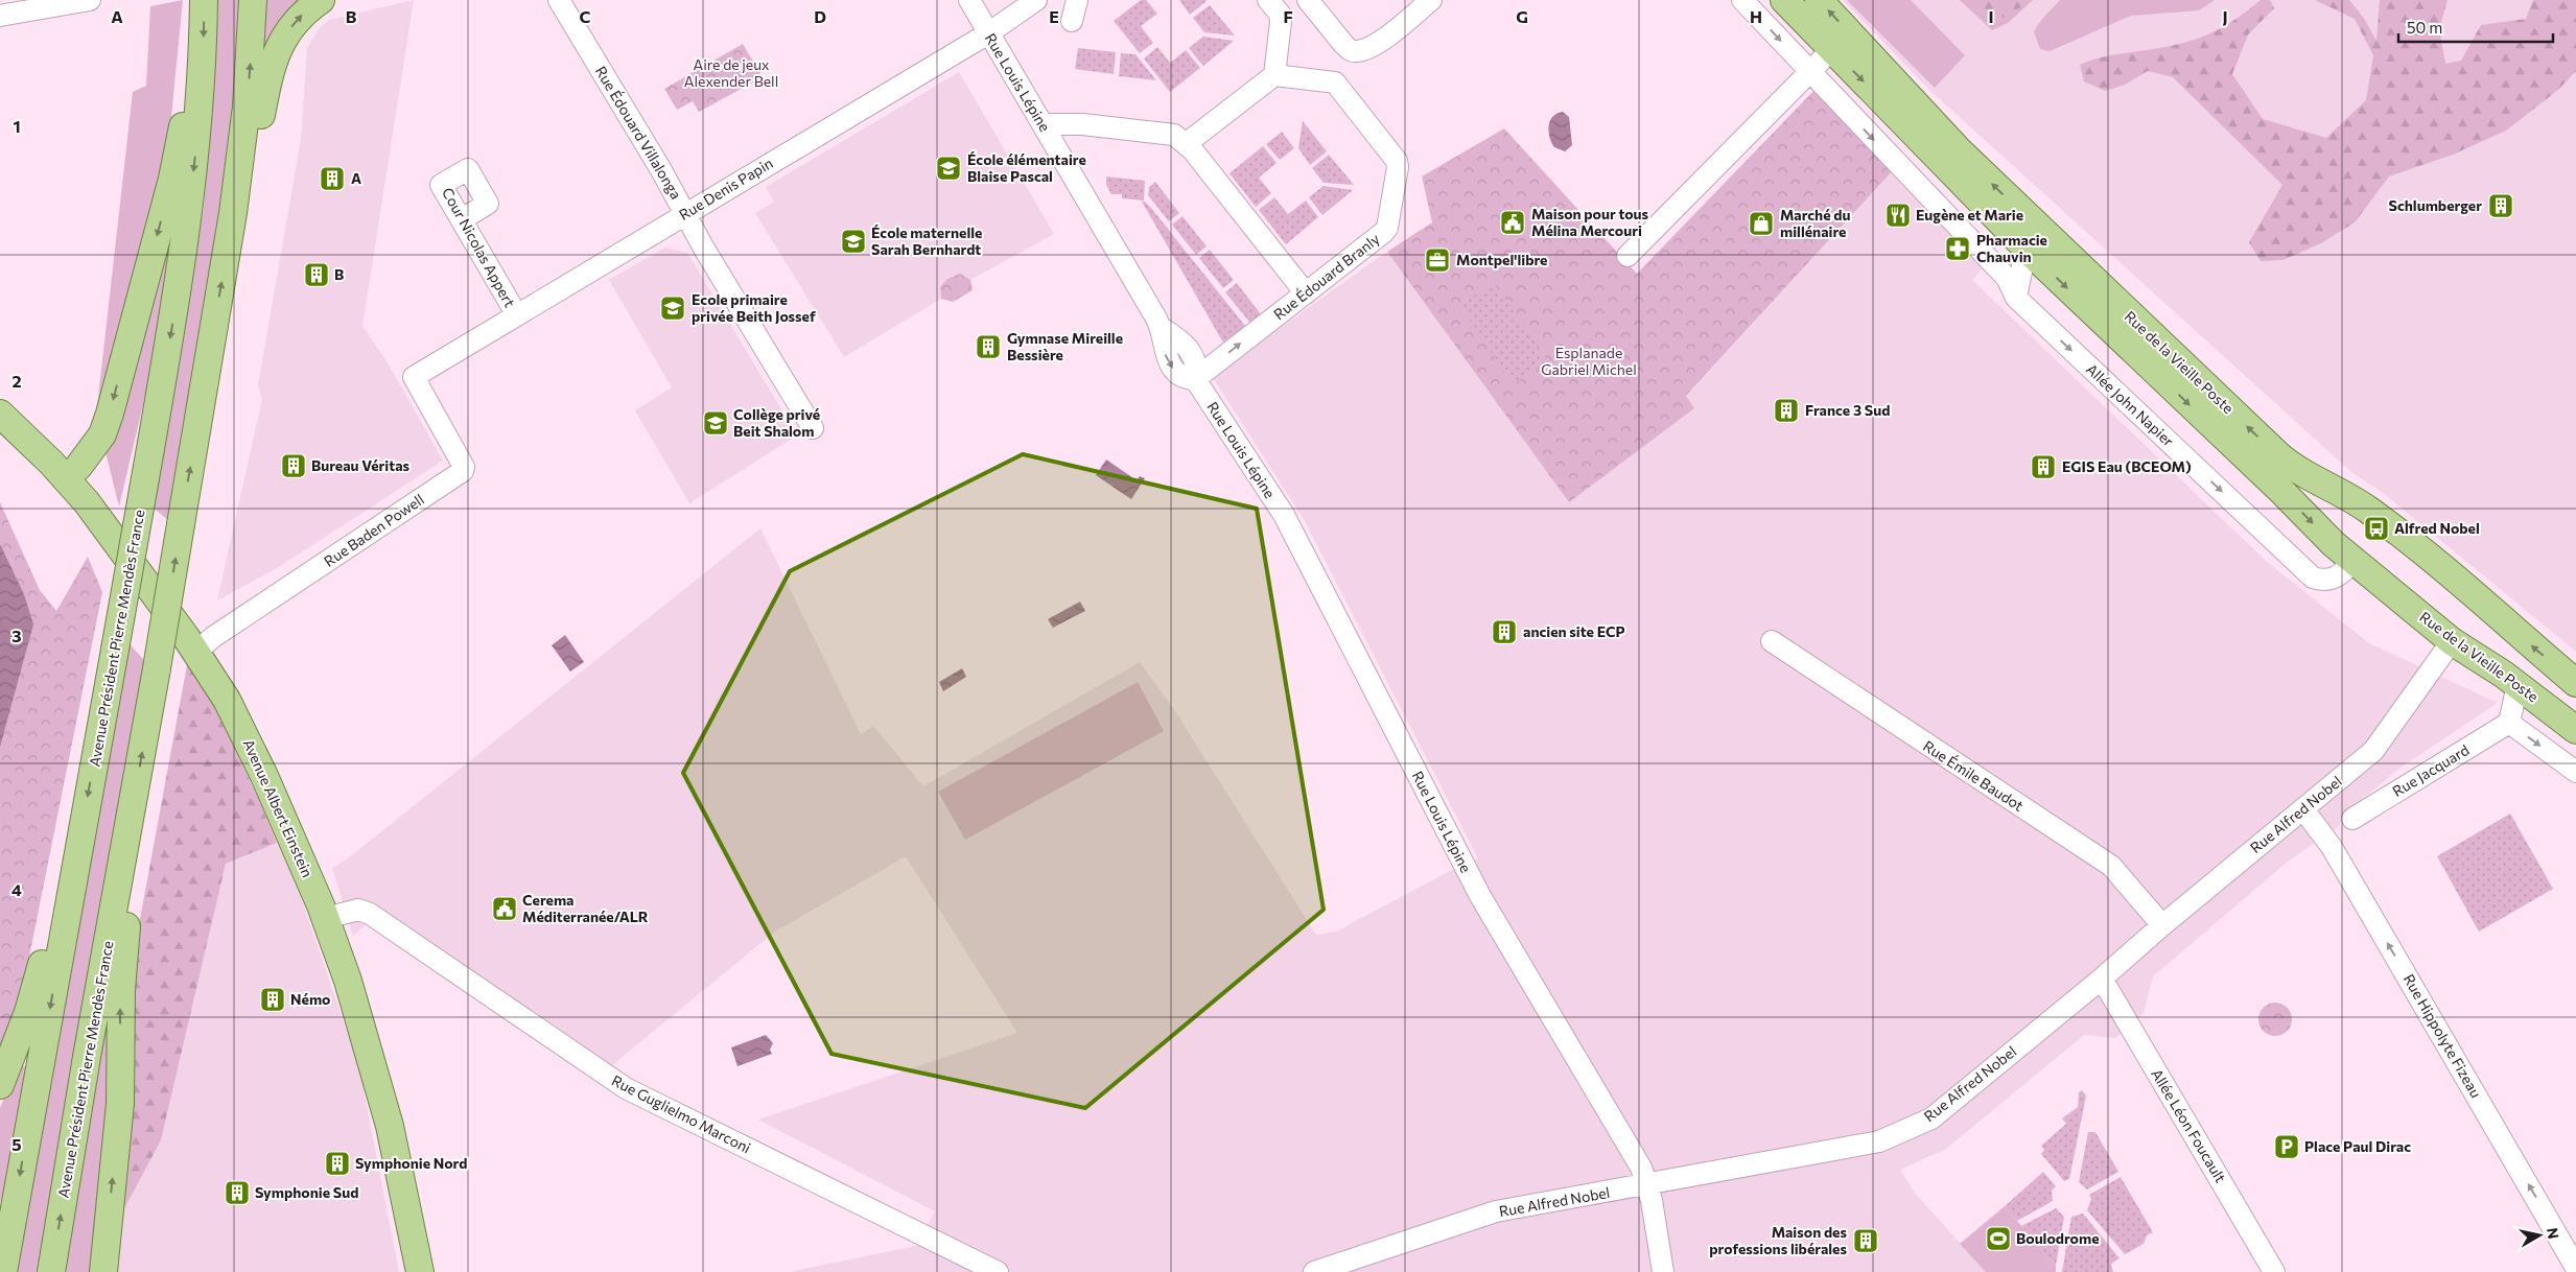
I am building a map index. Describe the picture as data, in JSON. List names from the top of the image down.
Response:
{
  "streets": {
    "main road": ["Rue de la Vieille Poste", "Avenue Président Pierre Mendès France", "Avenue Albert Einstein"],
    "street": [
      "Rue Louis Lépine",
      "Rue Édouard Villalonga",
      "Rue Denis Papin",
      "Cour Nicolas Appert",
      "Rue Édouard Branly",
      "Allée John Napier",
      "Rue Baden Powell",
      "Rue Jacquard",
      "Rue Émile Baudot",
      "Rue Alfred Nobel",
      "Rue Hippolyte Fizeau",
      "Rue Guglielmo Marconi",
      "Allée Léon Foucault"
    ]
  },
  "crossings": [
    ["Rue Louis Lépine", "Rue Denis Papin"],
    ["Rue Louis Lépine", "Rue Édouard Branly"],
    ["Rue Louis Lépine", "Rue Alfred Nobel"],
    ["Rue Édouard Villalonga", "Rue Denis Papin"],
    ["Rue Denis Papin", "Cour Nicolas Appert"],
    ["Rue Denis Papin", "Rue Baden Powell"],
    ["Rue de la Vieille Poste", "Allée John Napier"],
    ["Rue de la Vieille Poste", "Rue Alfred Nobel"],
    ["Rue Baden Powell", "Avenue Albert Einstein"],
    ["Rue Émile Baudot", "Rue Alfred Nobel"],
    ["Avenue Albert Einstein", "Rue Guglielmo Marconi"],
    ["Rue Alfred Nobel", "Rue Hippolyte Fizeau"],
    ["Rue Alfred Nobel", "Allée Léon Foucault"]
  ],
  "one_way": ["Allée John Napier", "Rue Hippolyte Fizeau"],
  "parks": ["Aire de jeux Alexender Bell", "Esplanade Gabriel Michel"],
  "places": {
    "school or university": [
      "École élémentaire Blaise Pascal",
      "École maternelle Sarah Bernhardt",
      "Ecole primaire privée Beith Jossef",
      "Collège privé Beit Shalom"
    ],
    "building": [
      "A",
      "Schlumberger",
      "B",
      "Gymnase Mireille Bessière",
      "France 3 Sud",
      "Bureau Véritas",
      "EGIS Eau (BCEOM)",
      "ancien site ECP",
      "Némo",
      "Symphonie Nord",
      "Symphonie Sud",
      "Maison des professions libérales"
    ],
    "restaurant": ["Eugène et Marie"],
    "public building": ["Maison pour tous Mélina Mercouri", "Cerema Méditerranée/ALR"],
    "shop": ["Marché du millénaire"],
    "pharmacy": ["Pharmacie Chauvin"],
    "office": ["Montpel'libre"],
    "bus stop": ["Alfred Nobel"],
    "parking": ["Place Paul Dirac"],
    "sports": ["Boulodrome"]
  },
  "scale_bar": "50 m",
  "north": "right",
  "grid": {
    "columns": [
      "A",
      "B",
      "C",
      "D",
      "E",
      "F",
      "G",
      "H",
      "I",
      "J"
    ],
    "rows": [
      "1",
      "2",
      "3",
      "4",
      "5"
    ]
  }
}
